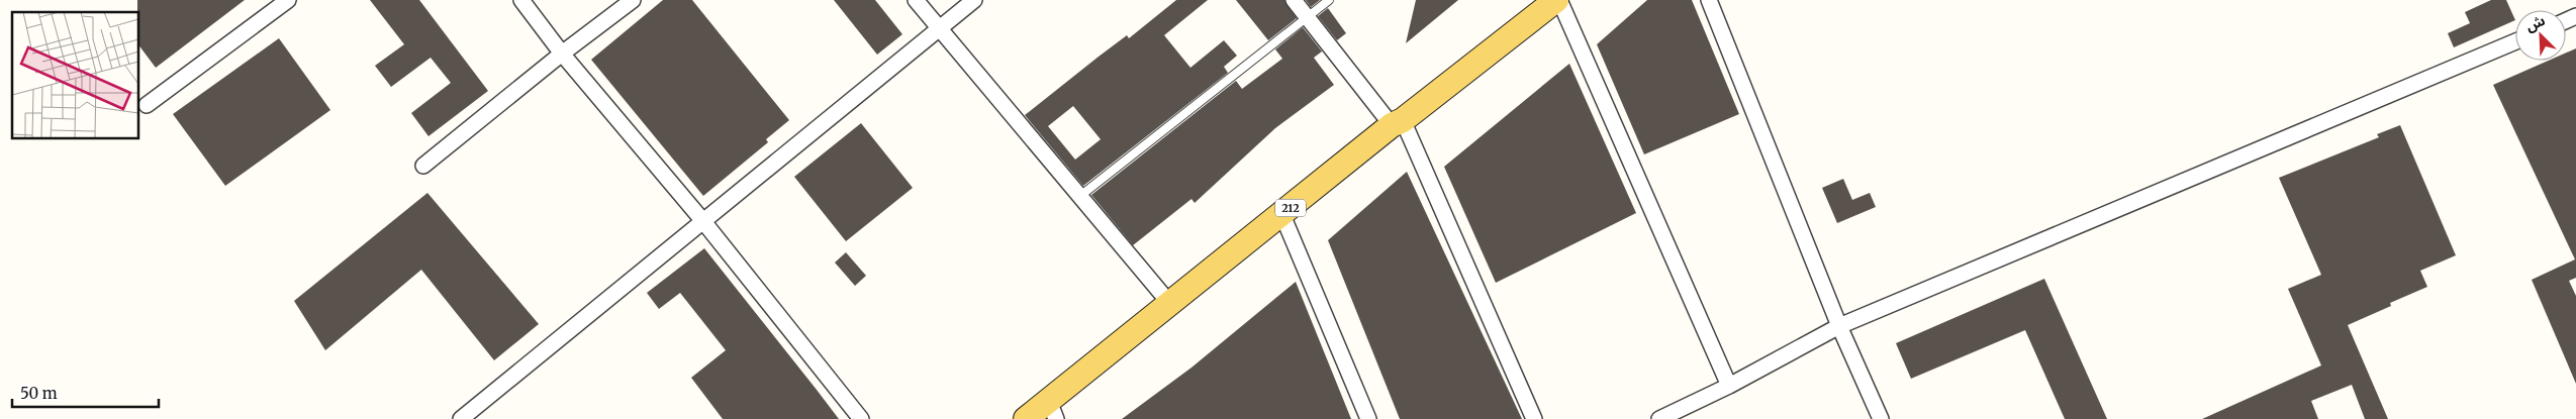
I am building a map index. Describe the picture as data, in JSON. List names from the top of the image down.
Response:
{
  "streets": {
    "main road": ["212"]
  },
  "scale_bar": "50 m",
  "north": "top left"
}
